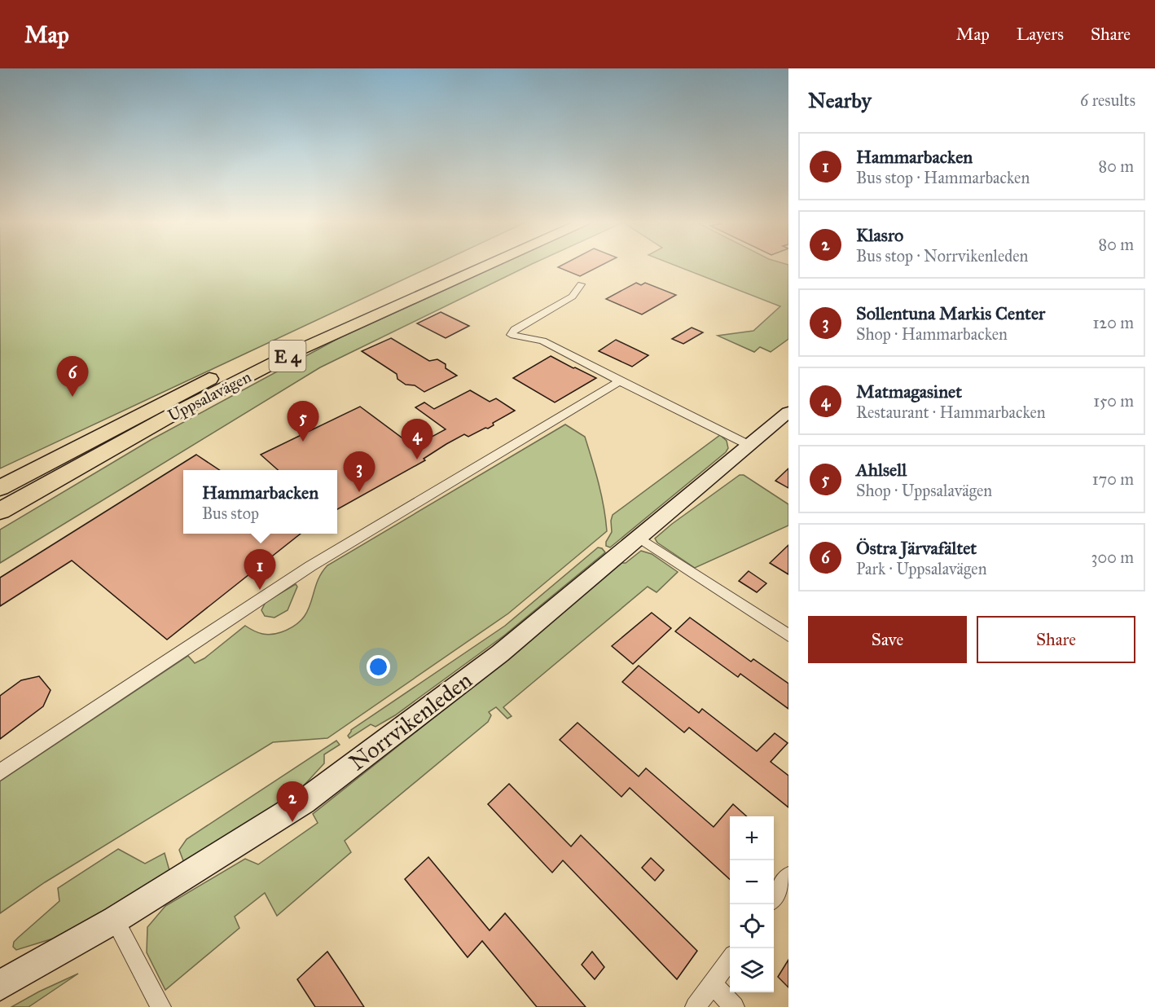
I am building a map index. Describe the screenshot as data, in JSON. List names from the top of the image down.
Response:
{
  "streets": {
    "highway": ["E 4", "Uppsalavägen"],
    "main road": ["Norrvikenleden"]
  },
  "page": {
    "header": "Map",
    "nav": ["Map", "Layers", "Share"],
    "heading": ["Nearby", "6 results"],
    "list": [
      {
        "mark": "1",
        "name": "Hammarbacken",
        "note": "Bus stop · Hammarbacken",
        "value": "80 m"
      },
      {
        "mark": "2",
        "name": "Klasro",
        "note": "Bus stop · Norrvikenleden",
        "value": "80 m"
      },
      {
        "mark": "3",
        "name": "Sollentuna Markis Center",
        "note": "Shop · Hammarbacken",
        "value": "120 m"
      },
      {
        "mark": "4",
        "name": "Matmagasinet",
        "note": "Restaurant · Hammarbacken",
        "value": "150 m"
      },
      {
        "mark": "5",
        "name": "Ahlsell",
        "note": "Shop · Uppsalavägen",
        "value": "170 m"
      },
      {
        "mark": "6",
        "name": "Östra Järvafältet",
        "note": "Park · Uppsalavägen",
        "value": "300 m"
      }
    ],
    "pins": [
      "6",
      "5",
      "4",
      "3",
      "1",
      "2"
    ],
    "popup": ["Hammarbacken", "Bus stop"],
    "buttons": ["Save", "Share"],
    "map_buttons": ["+", "−"]
  }
}
